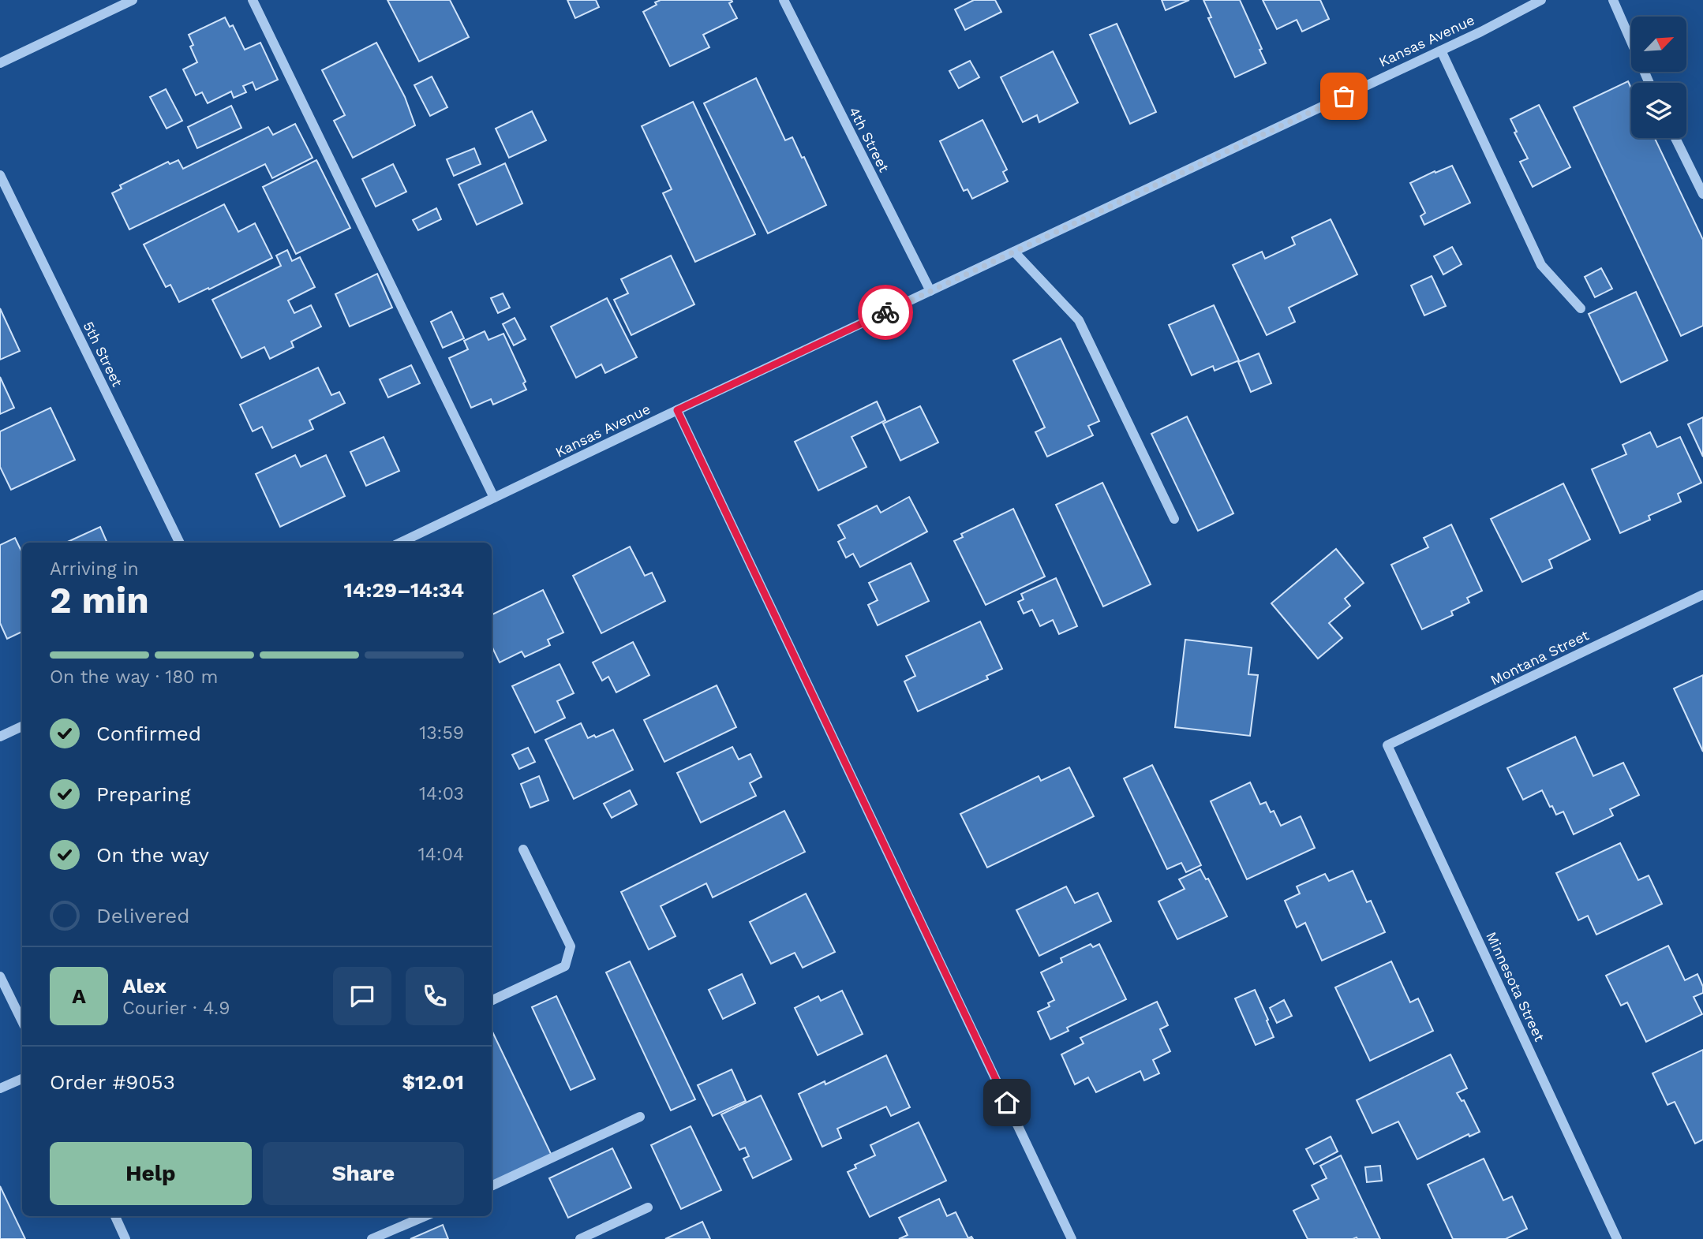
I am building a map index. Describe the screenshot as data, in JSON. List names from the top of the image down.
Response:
{
  "streets": {
    "street": [
      "Kansas Avenue",
      "4th Street",
      "5th Street",
      "Montana Street",
      "Minnesota Street"
    ]
  },
  "crossings": [
    ["Kansas Avenue", "4th Street"],
    ["Montana Street", "Minnesota Street"]
  ],
  "north": "top right",
  "page": {
    "heading": ["2 min", "Arriving in", "14:29–14:34"],
    "panel": [
      "Alex",
      "Courier · 4.9",
      "Order #9053",
      "$12.01"
    ],
    "bar": "On the way · 180 m",
    "list": [
      ["Confirmed", "13:59"],
      ["Preparing", "14:03"],
      ["On the way", "14:04"],
      "Delivered"
    ],
    "round": "A",
    "buttons": ["Help", "Share"]
  }
}
